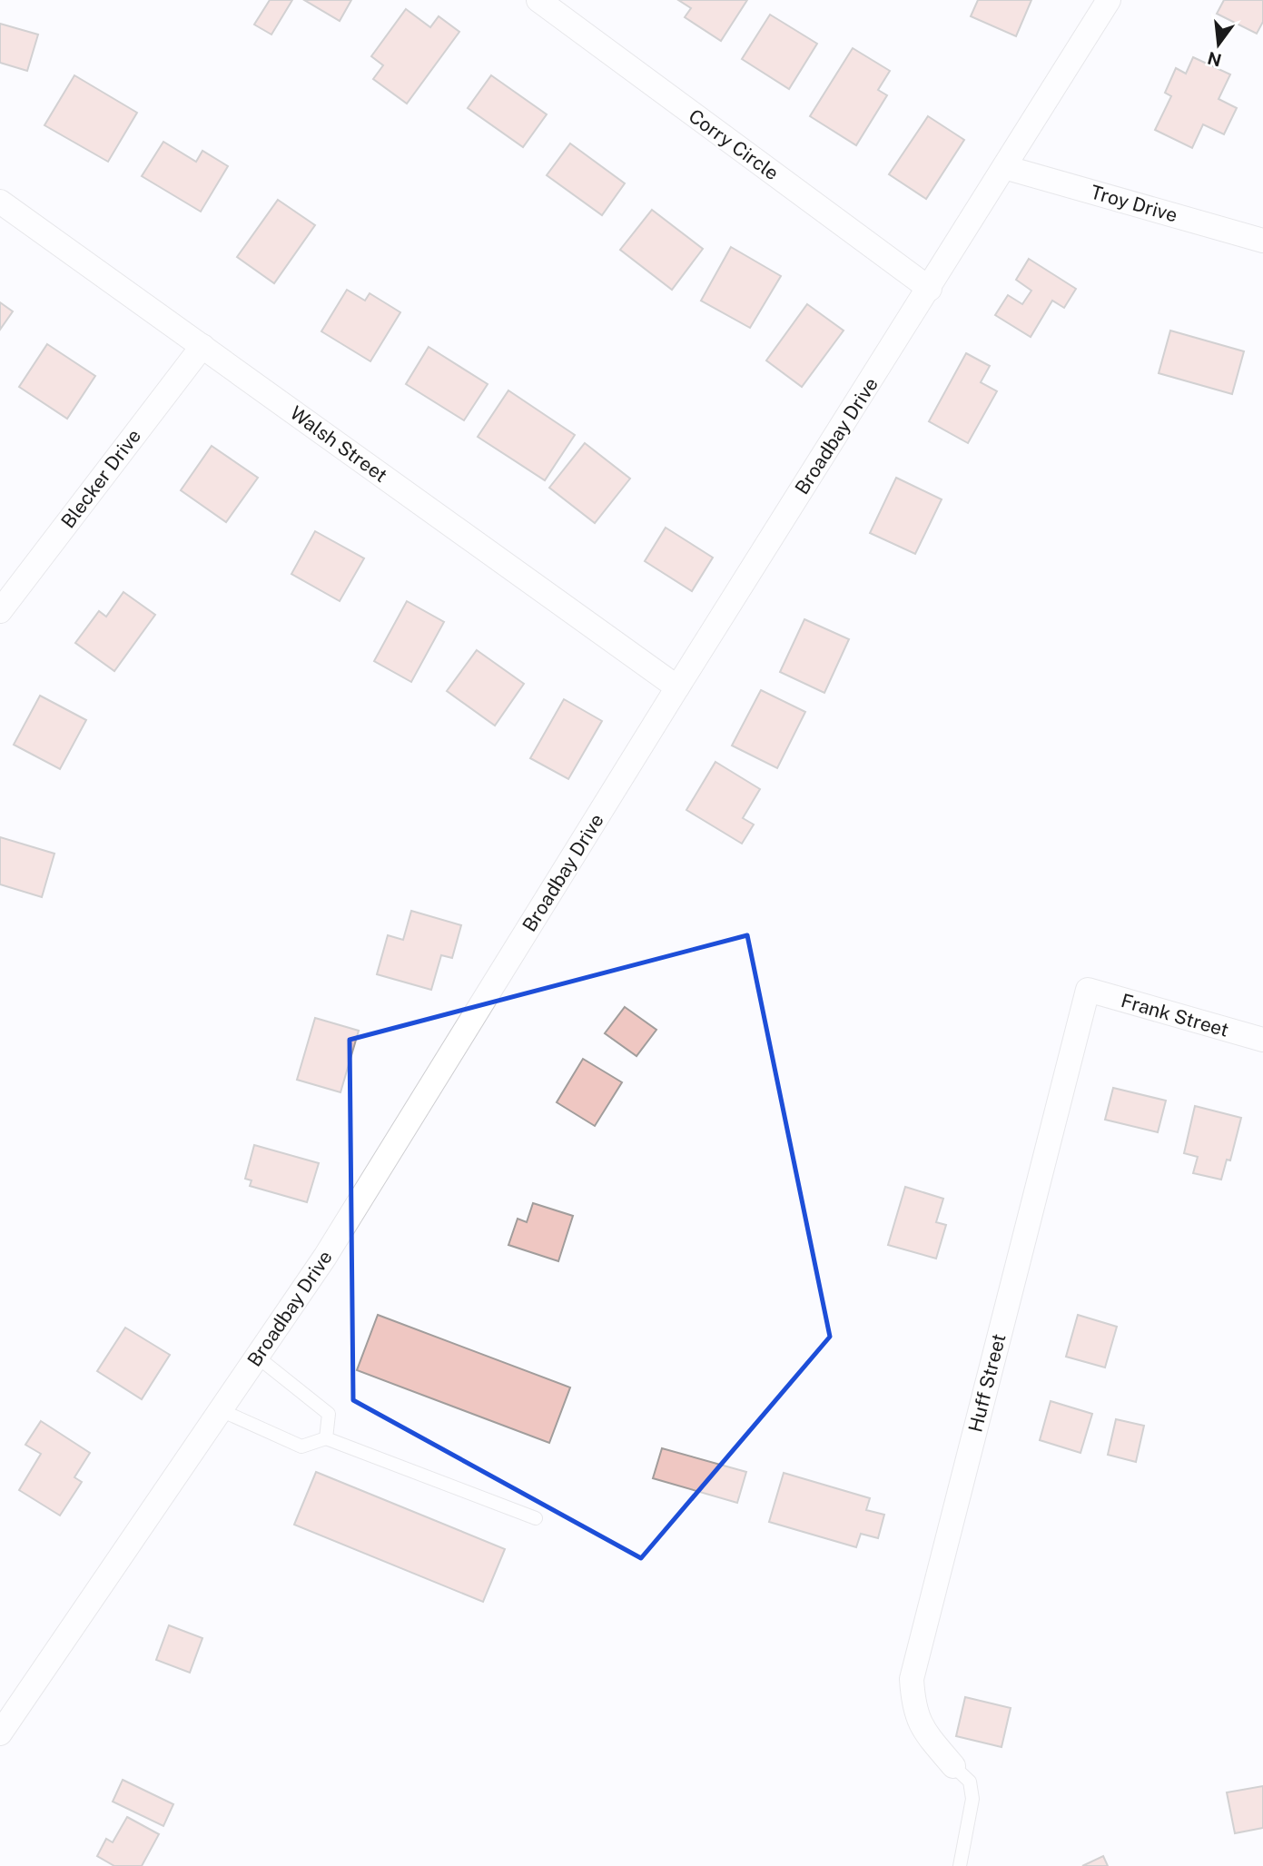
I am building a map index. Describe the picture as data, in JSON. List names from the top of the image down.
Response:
{
  "streets": {
    "street": [
      "Corry Circle",
      "Troy Drive",
      "Broadbay Drive",
      "Walsh Street",
      "Blecker Drive",
      "Frank Street",
      "Huff Street"
    ]
  },
  "crossings": [
    ["Corry Circle", "Broadbay Drive"],
    ["Troy Drive", "Broadbay Drive"],
    ["Broadbay Drive", "Walsh Street"],
    ["Walsh Street", "Blecker Drive"],
    ["Frank Street", "Huff Street"]
  ],
  "north": "bottom"
}
